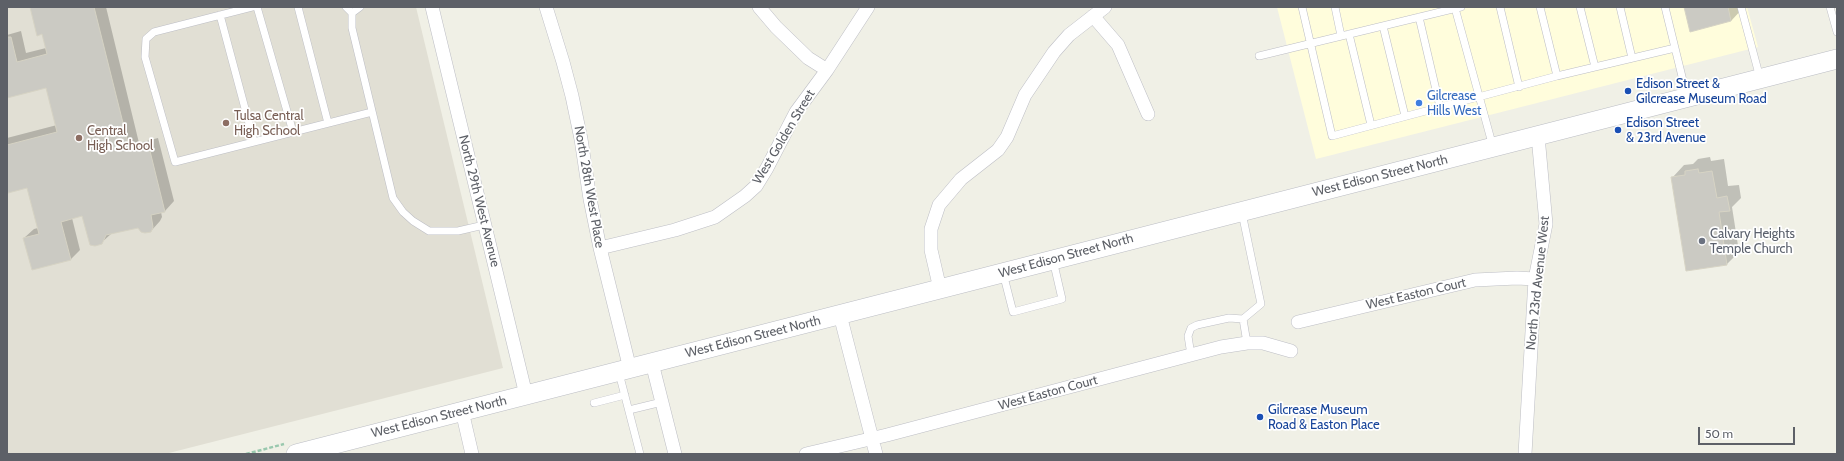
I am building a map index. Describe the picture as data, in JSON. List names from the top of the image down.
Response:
{
  "streets": {
    "main road": ["West Edison Street North"],
    "street": [
      "West Golden Street",
      "North 28th West Place",
      "North 29th West Avenue",
      "North 23rd Avenue West",
      "West Easton Court"
    ]
  },
  "crossings": [
    ["West Golden Street", "North 28th West Place"],
    ["West Edison Street North", "North 28th West Place"],
    ["West Edison Street North", "North 29th West Avenue"],
    ["West Edison Street North", "North 23rd Avenue West"],
    ["North 23rd Avenue West", "West Easton Court"]
  ],
  "places": [
    "Edison Street & Gilcrease Museum Road",
    "Gilcrease Hills West",
    "Tulsa Central High School",
    "Edison Street & 23rd Avenue",
    "Central High School",
    "Calvary Heights Temple Church",
    "Gilcrease Museum Road & Easton Place"
  ],
  "scale_bar": "50 m"
}
